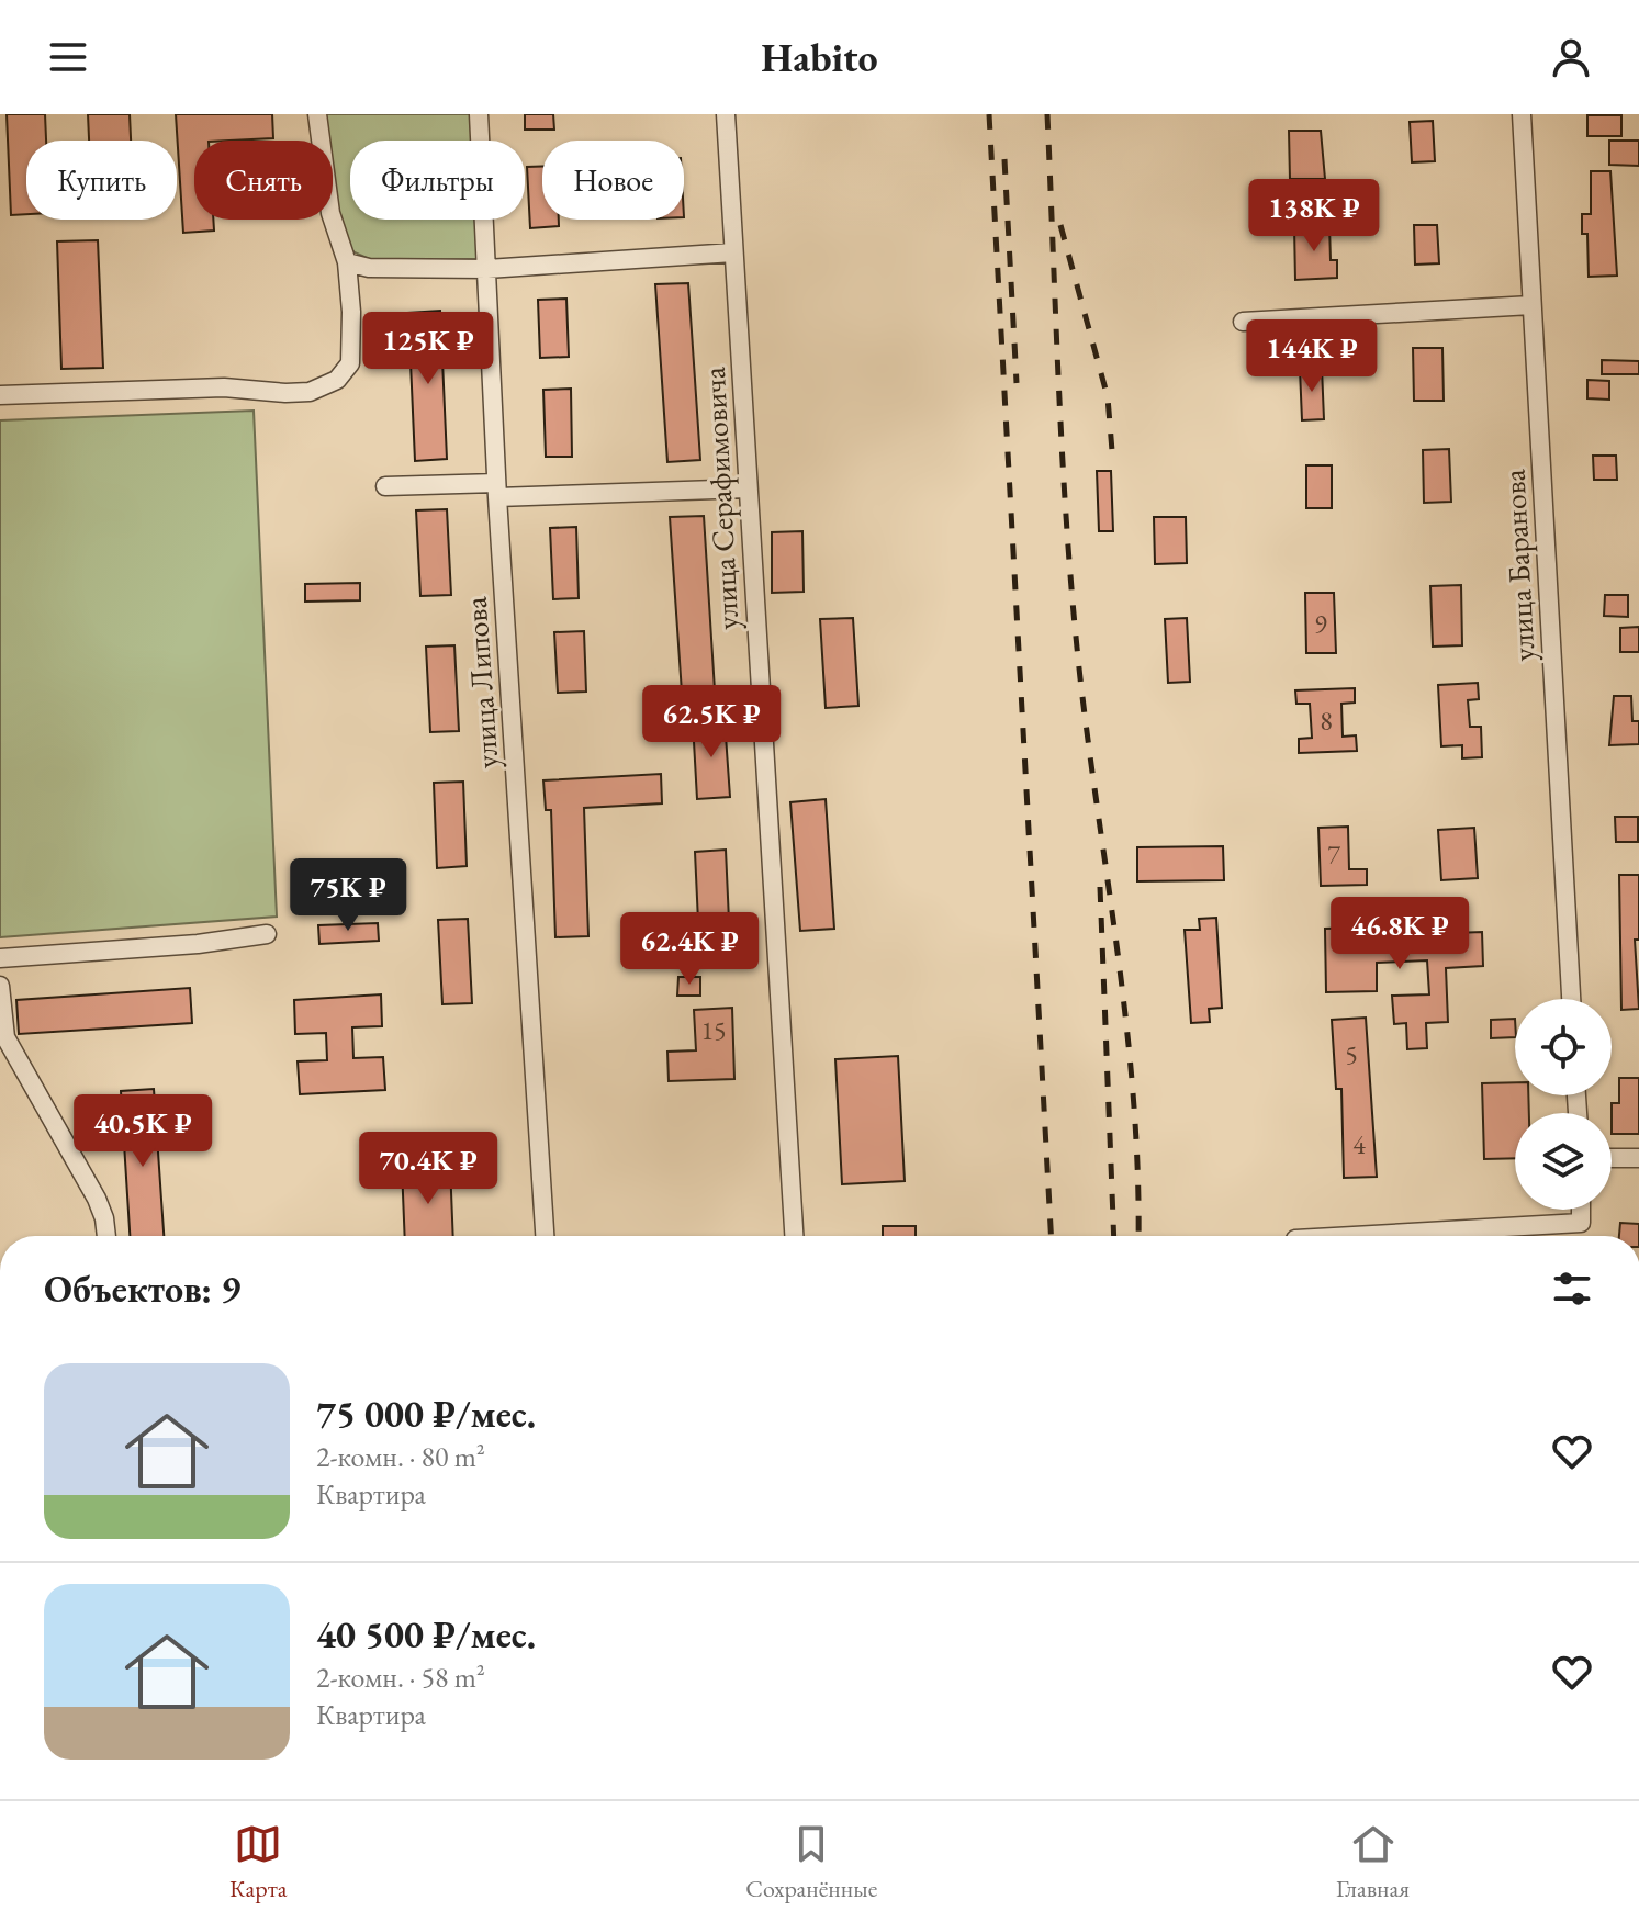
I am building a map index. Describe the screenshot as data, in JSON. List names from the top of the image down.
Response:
{
  "streets": {
    "street": ["улица Серафимовича", "улица Баранова", "улица Липова"]
  },
  "house_numbers": [
    "9",
    "8",
    "7",
    "15",
    "5",
    "4"
  ],
  "page": {
    "header": "Habito",
    "chip": [
      "Купить",
      "Снять",
      "Фильтры",
      "Новое"
    ],
    "price": [
      "138K ₽",
      "125K ₽",
      "144K ₽",
      "62.5K ₽",
      "75K ₽",
      "46.8K ₽",
      "62.4K ₽",
      "40.5K ₽",
      "70.4K ₽"
    ],
    "heading": "Объектов: 9",
    "list": [
      {
        "name": "75 000 ₽/мес.",
        "note": "2-комн. · 80 m² · Квартира"
      },
      {
        "name": "40 500 ₽/мес.",
        "note": "2-комн. · 58 m² · Квартира"
      }
    ],
    "tabs": ["Карта", "Сохранённые", "Главная"]
  }
}
